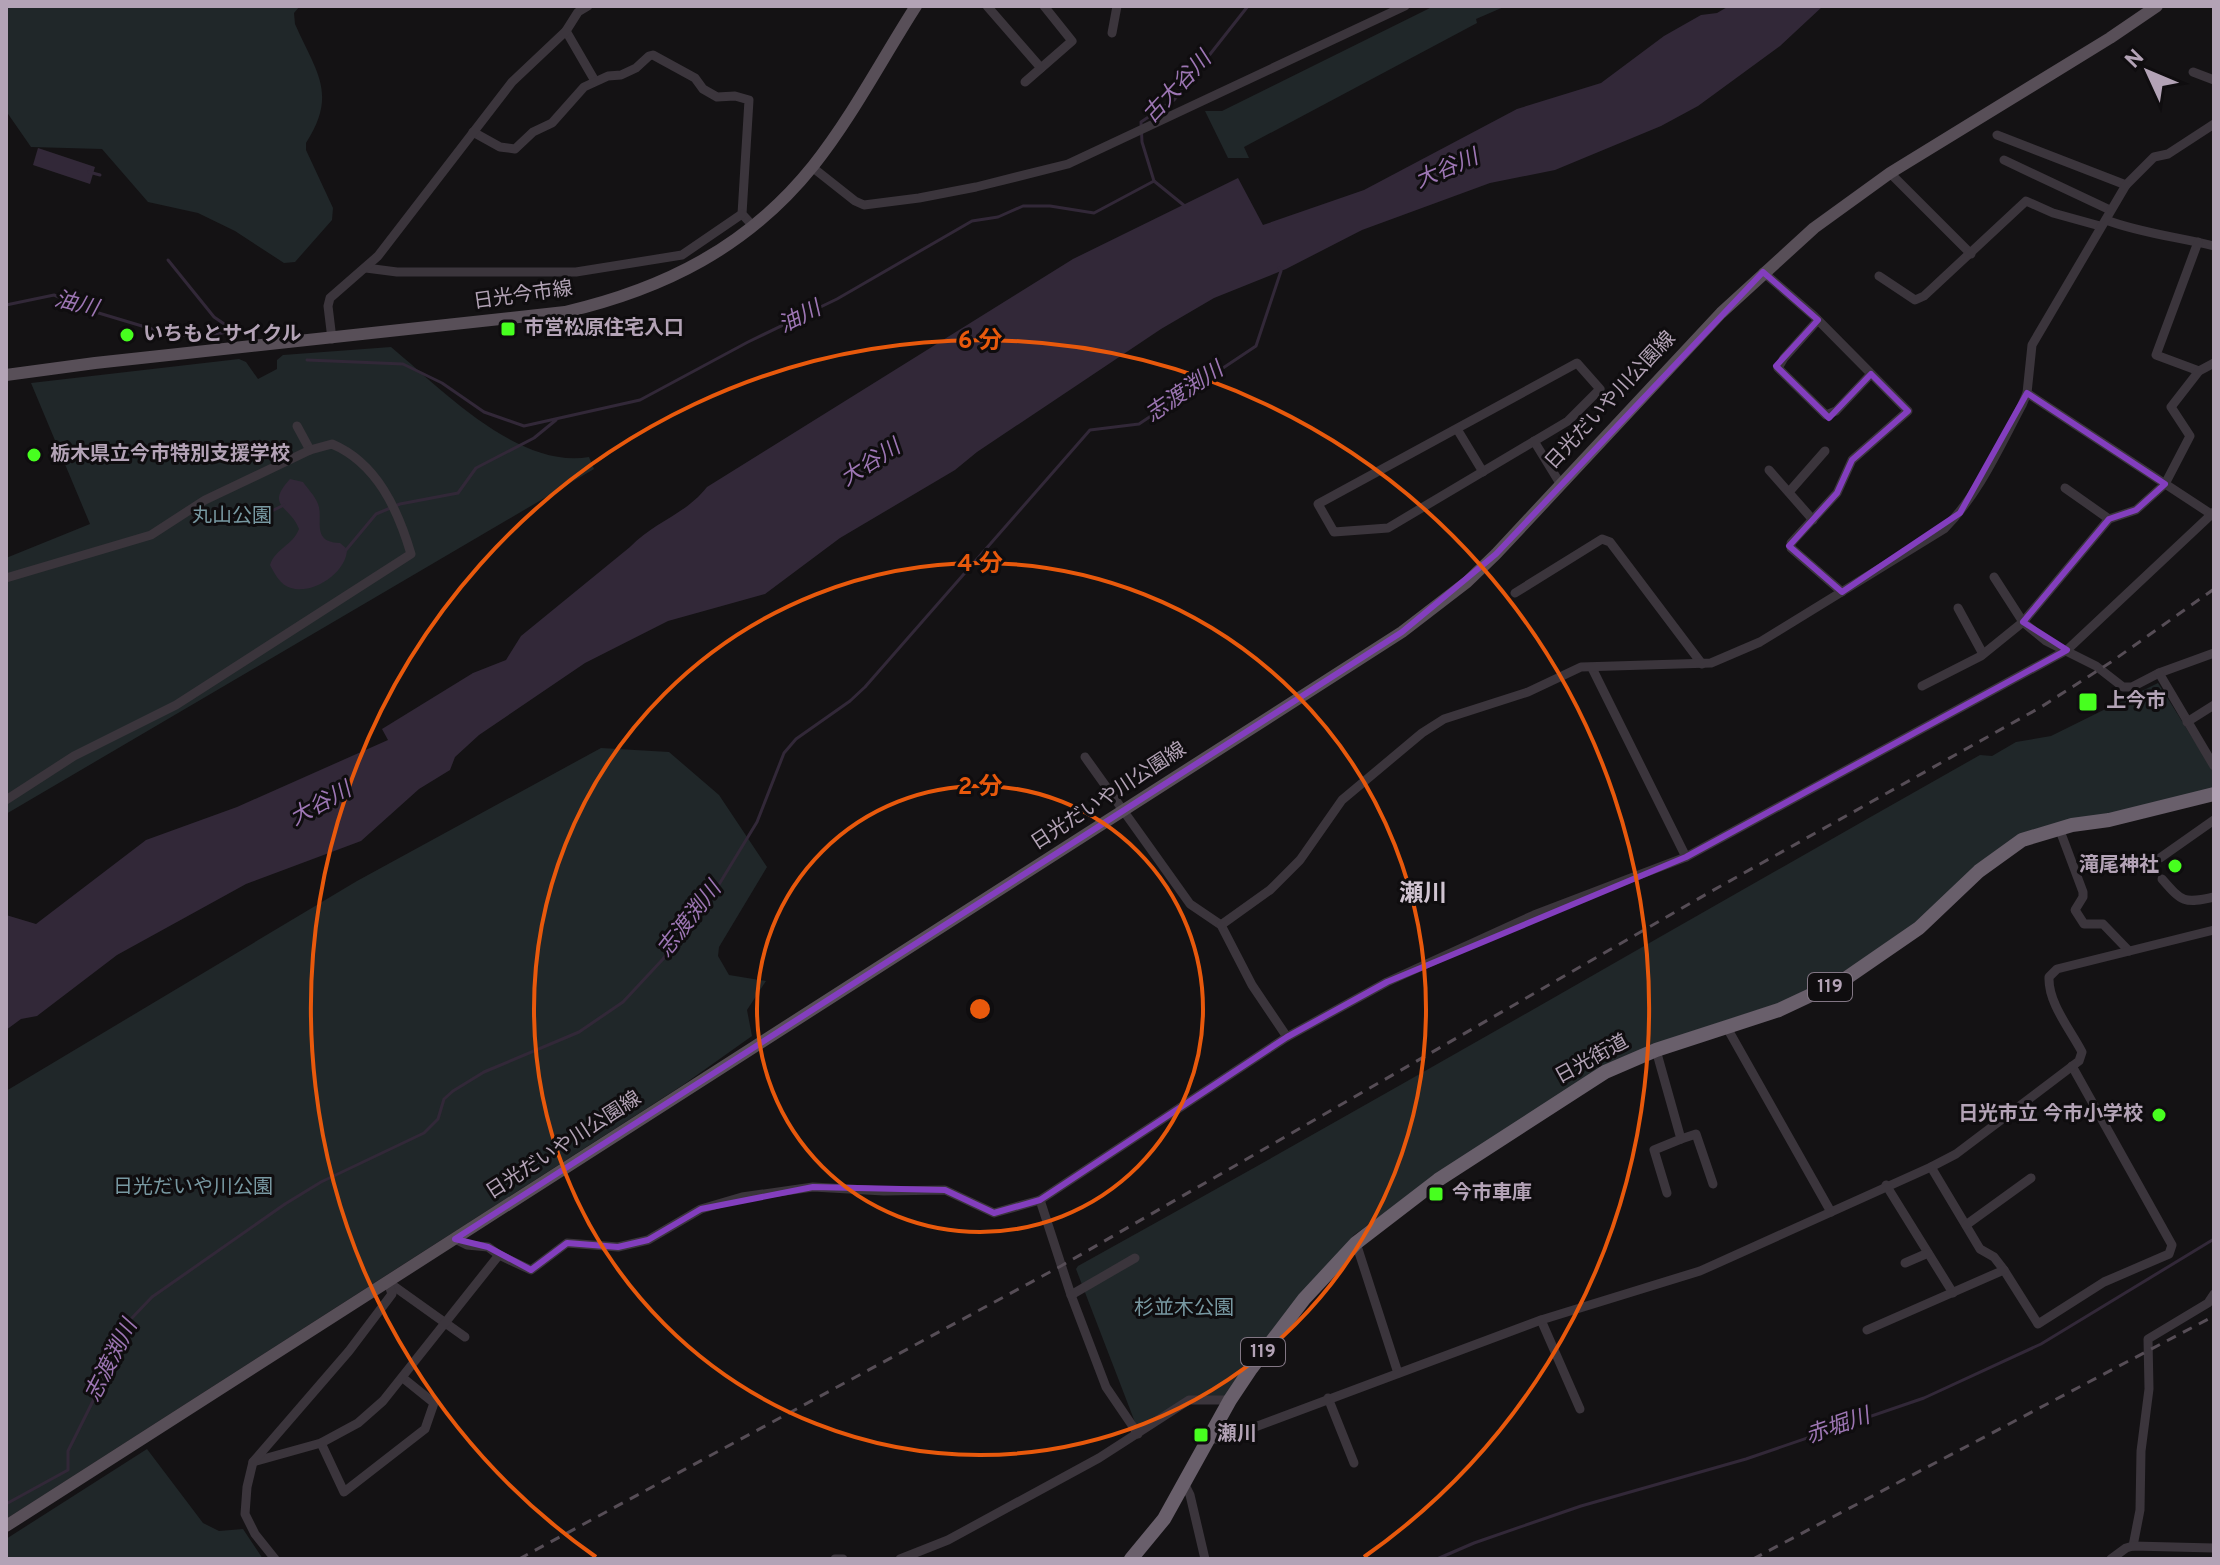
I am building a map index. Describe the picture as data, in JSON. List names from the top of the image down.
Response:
{
  "streets": {
    "highway": ["119", "日光街道"],
    "main road": ["日光今市線", "日光だいや川公園線"]
  },
  "districts": ["瀬川"],
  "water": [
    "古大谷川",
    "大谷川",
    "油川",
    "志渡渕川",
    "赤堀川"
  ],
  "parks": ["丸山公園", "日光だいや川公園", "杉並木公園"],
  "places": {
    "transit": [
      "市営松原住宅入口",
      "上今市",
      "今市車庫",
      "瀬川"
    ],
    "other": [
      "いちもとサイクル",
      "栃木県立今市特別支援学校",
      "滝尾神社",
      "日光市立 今市小学校"
    ]
  },
  "north": "top left",
  "rings": ["6 分", "4 分", "2 分"]
}
